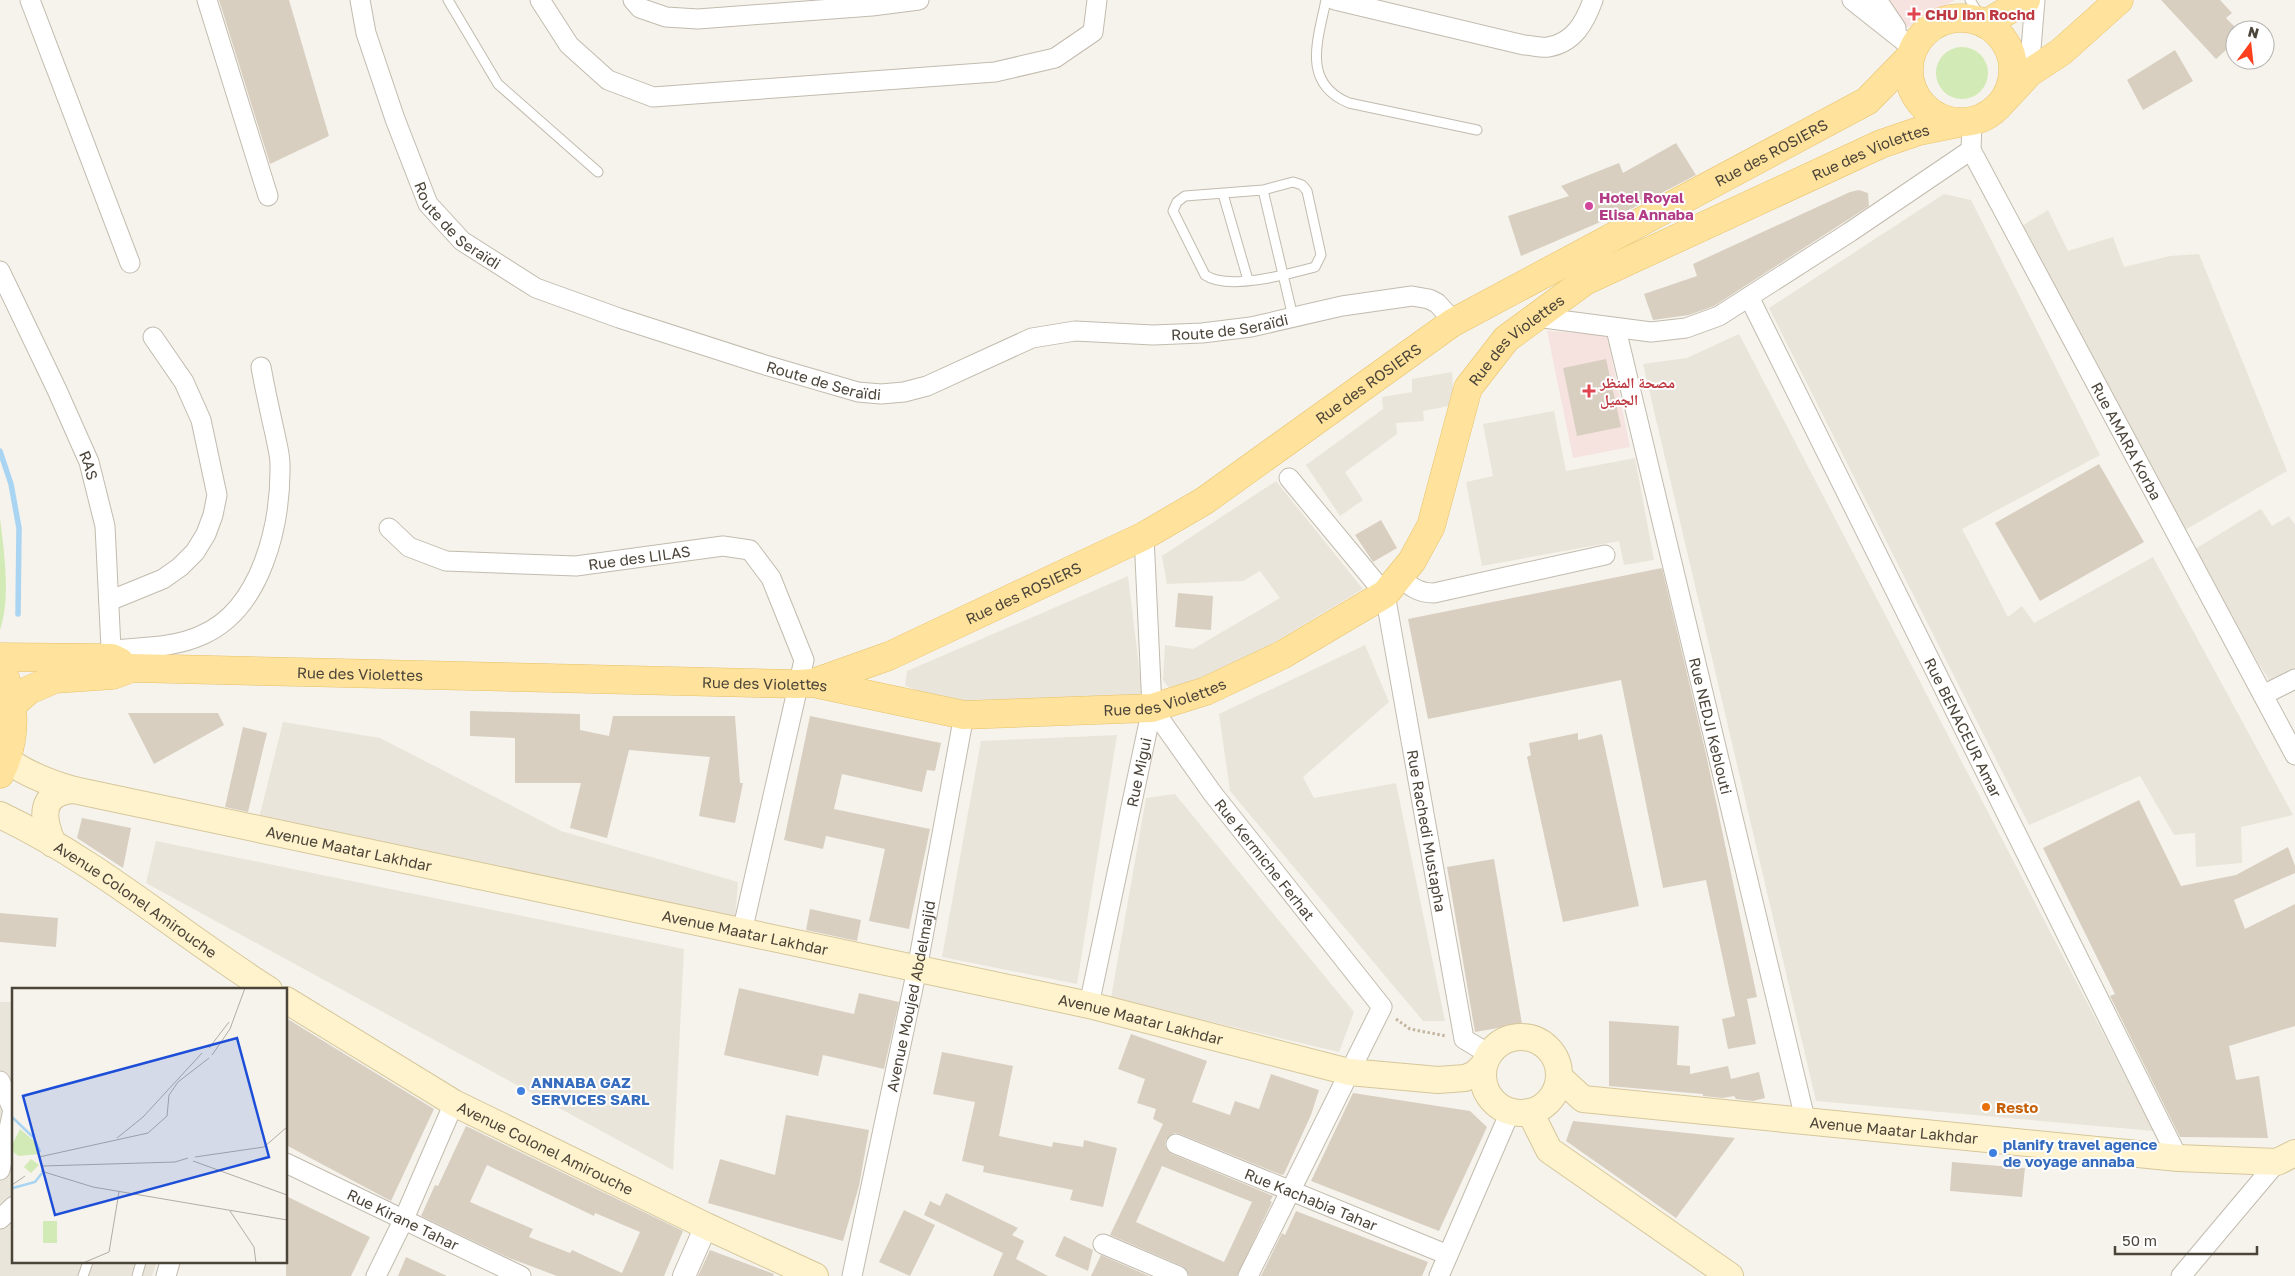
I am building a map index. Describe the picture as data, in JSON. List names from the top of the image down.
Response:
{
  "streets": {
    "main road": [
      "Rue des ROSIERS",
      "Rue des Violettes",
      "Avenue Maatar Lakhdar",
      "Avenue Colonel Amirouche"
    ],
    "street": [
      "Route de Seraïdi",
      "Rue AMARA Korba",
      "RAS",
      "Rue des LILAS",
      "Rue NEDJI Keblouti",
      "Rue BENACEUR Amar",
      "Rue Migui",
      "Rue Rachedi Mustapha",
      "Rue Kermiche Ferhat",
      "Avenue Moujed Abdelmajid",
      "Rue Kachabia Tahar",
      "Rue Kirane Tahar"
    ]
  },
  "crossings": [
    ["Rue des ROSIERS", "Rue des Violettes"],
    ["Rue des ROSIERS", "Route de Seraïdi"],
    ["Rue des ROSIERS", "Rue des LILAS"],
    ["Rue des ROSIERS", "Rue Migui"],
    ["Rue des Violettes", "RAS"],
    ["Rue des Violettes", "Rue des LILAS"],
    ["Rue des Violettes", "Rue Migui"],
    ["Rue des Violettes", "Rue Rachedi Mustapha"],
    ["Rue des Violettes", "Rue Kermiche Ferhat"],
    ["Rue des Violettes", "Avenue Moujed Abdelmajid"],
    ["Rue des LILAS", "Avenue Maatar Lakhdar"],
    ["Rue NEDJI Keblouti", "Avenue Maatar Lakhdar"],
    ["Rue BENACEUR Amar", "Avenue Maatar Lakhdar"],
    ["Rue Migui", "Avenue Maatar Lakhdar"],
    ["Rue Migui", "Rue Kermiche Ferhat"],
    ["Avenue Maatar Lakhdar", "Avenue Moujed Abdelmajid"]
  ],
  "places": {
    "health": ["CHU Ibn Rochd", "مصحة المنظر الجميل"],
    "other": [
      "Hotel Royal Elisa Annaba",
      "ANNABA GAZ SERVICES SARL",
      "Resto",
      "planify travel agence de voyage annaba"
    ]
  },
  "scale_bar": "50 m",
  "north": "top"
}
